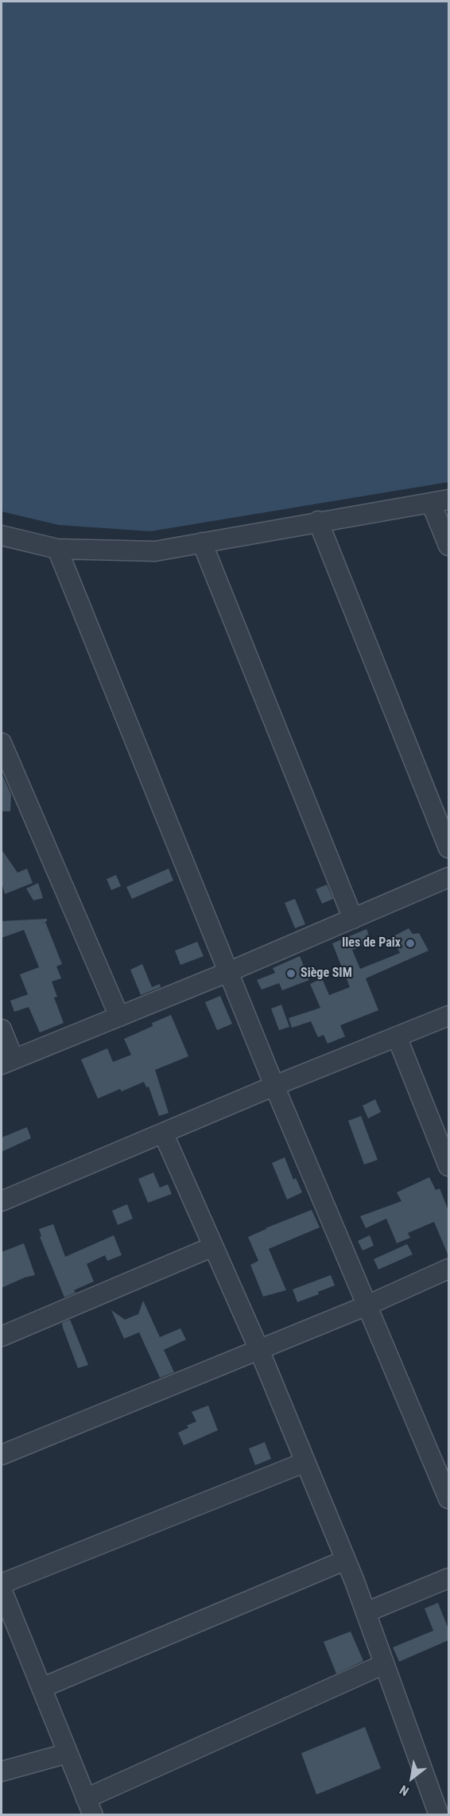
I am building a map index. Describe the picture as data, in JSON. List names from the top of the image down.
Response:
{
  "places": ["Iles de Paix", "Siège SIM"],
  "north": "bottom left"
}
